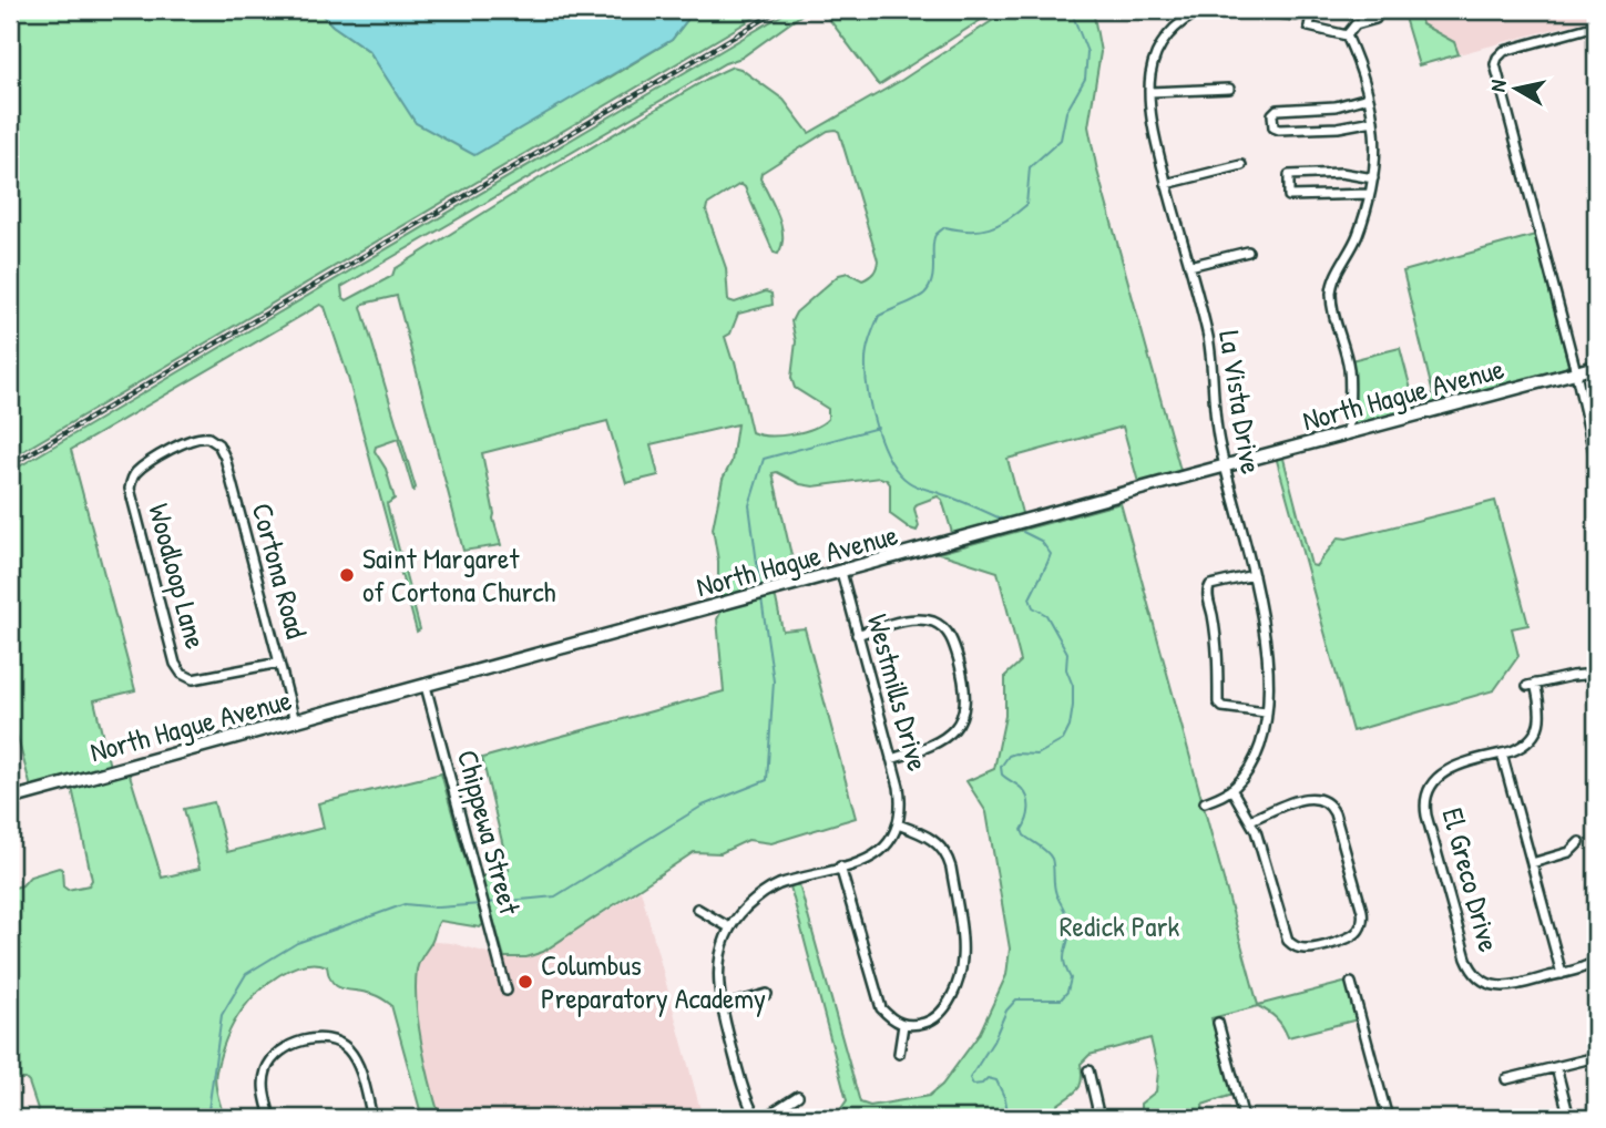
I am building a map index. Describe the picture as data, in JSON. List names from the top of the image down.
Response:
{
  "streets": {
    "main road": ["North Hague Avenue"],
    "street": [
      "La Vista Drive",
      "Cortona Road",
      "Woodloop Lane",
      "Westmills Drive",
      "Chippewa Street",
      "El Greco Drive"
    ]
  },
  "crossings": [
    ["North Hague Avenue", "La Vista Drive"],
    ["North Hague Avenue", "Cortona Road"],
    ["North Hague Avenue", "Westmills Drive"],
    ["North Hague Avenue", "Chippewa Street"],
    ["Cortona Road", "Woodloop Lane"]
  ],
  "parks": ["Redick Park"],
  "places": ["Saint Margaret of Cortona Church", "Columbus Preparatory Academy"],
  "north": "left"
}
